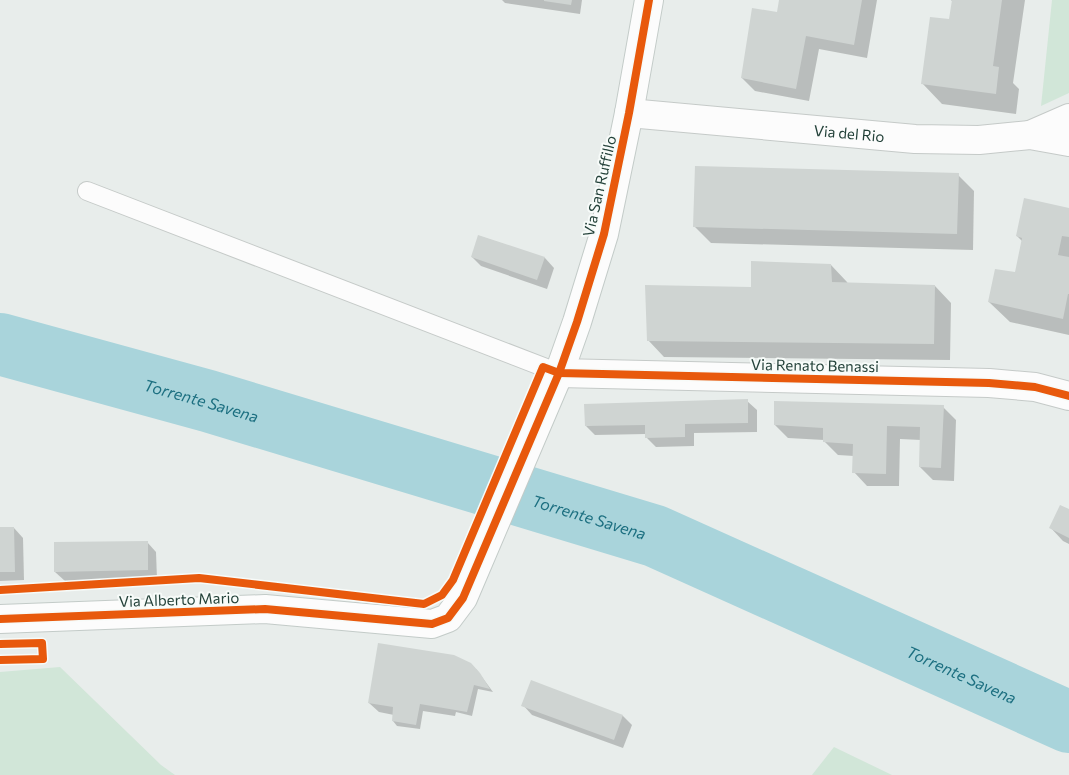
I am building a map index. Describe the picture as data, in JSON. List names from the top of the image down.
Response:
{
  "streets": {
    "street": [
      "Via del Rio",
      "Via San Ruffillo",
      "Via Renato Benassi",
      "Via Alberto Mario"
    ]
  },
  "crossings": [
    ["Via del Rio", "Via San Ruffillo"],
    ["Via San Ruffillo", "Via Renato Benassi"],
    ["Via San Ruffillo", "Via Alberto Mario"],
    ["Via Renato Benassi", "Via Alberto Mario"]
  ],
  "water": ["Torrente Savena"]
}
